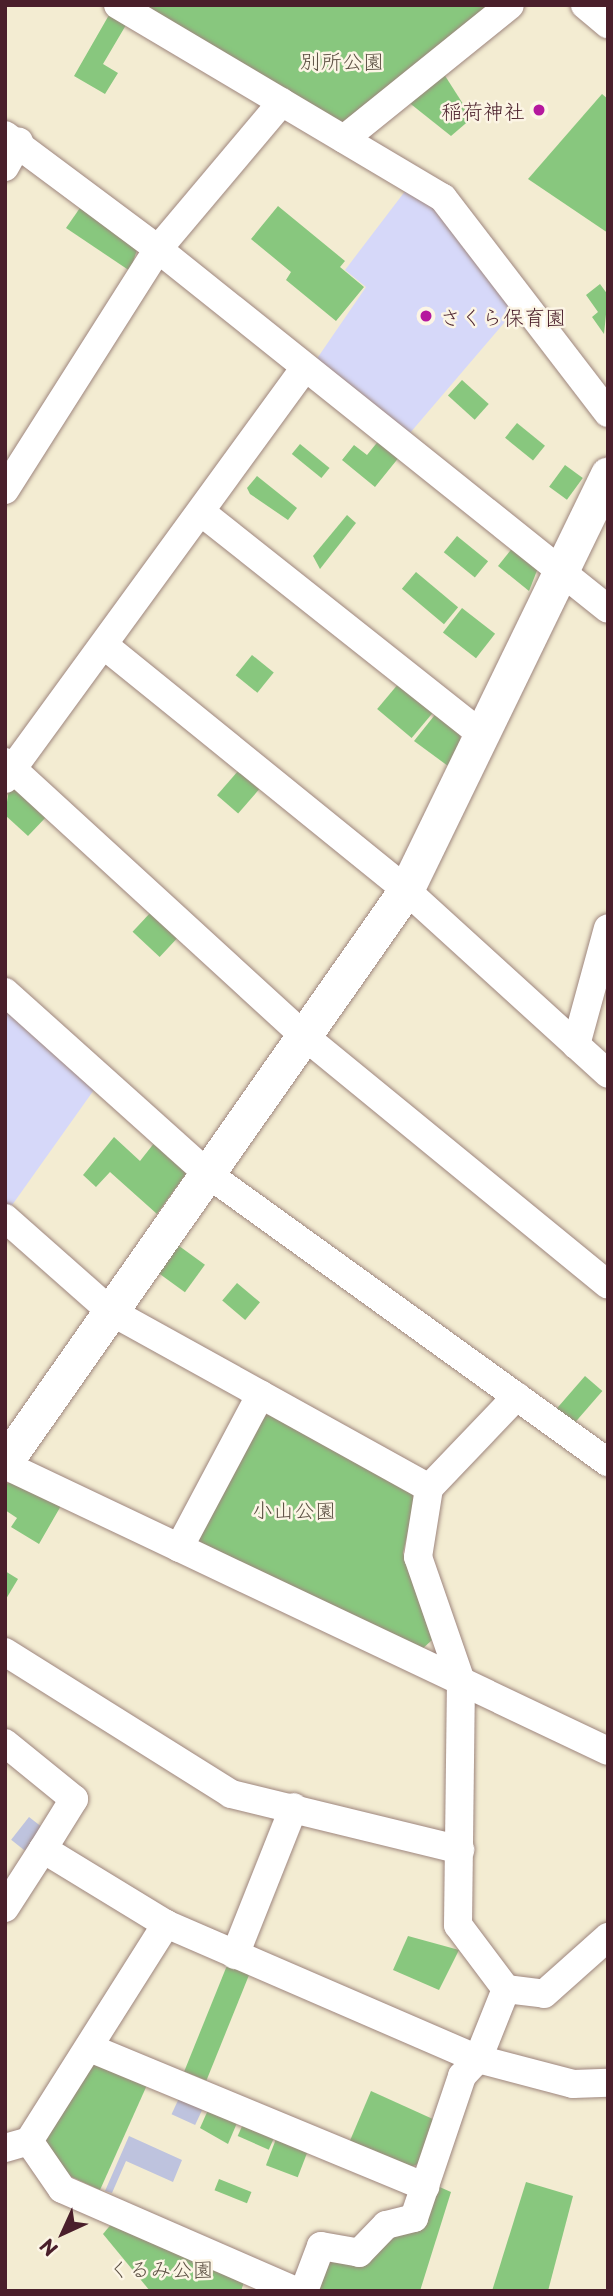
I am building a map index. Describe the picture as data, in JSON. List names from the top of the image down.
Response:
{
  "parks": ["別所公園", "小山公園", "くるみ公園"],
  "places": ["稲荷神社", "さくら保育園"],
  "north": "bottom left"
}
